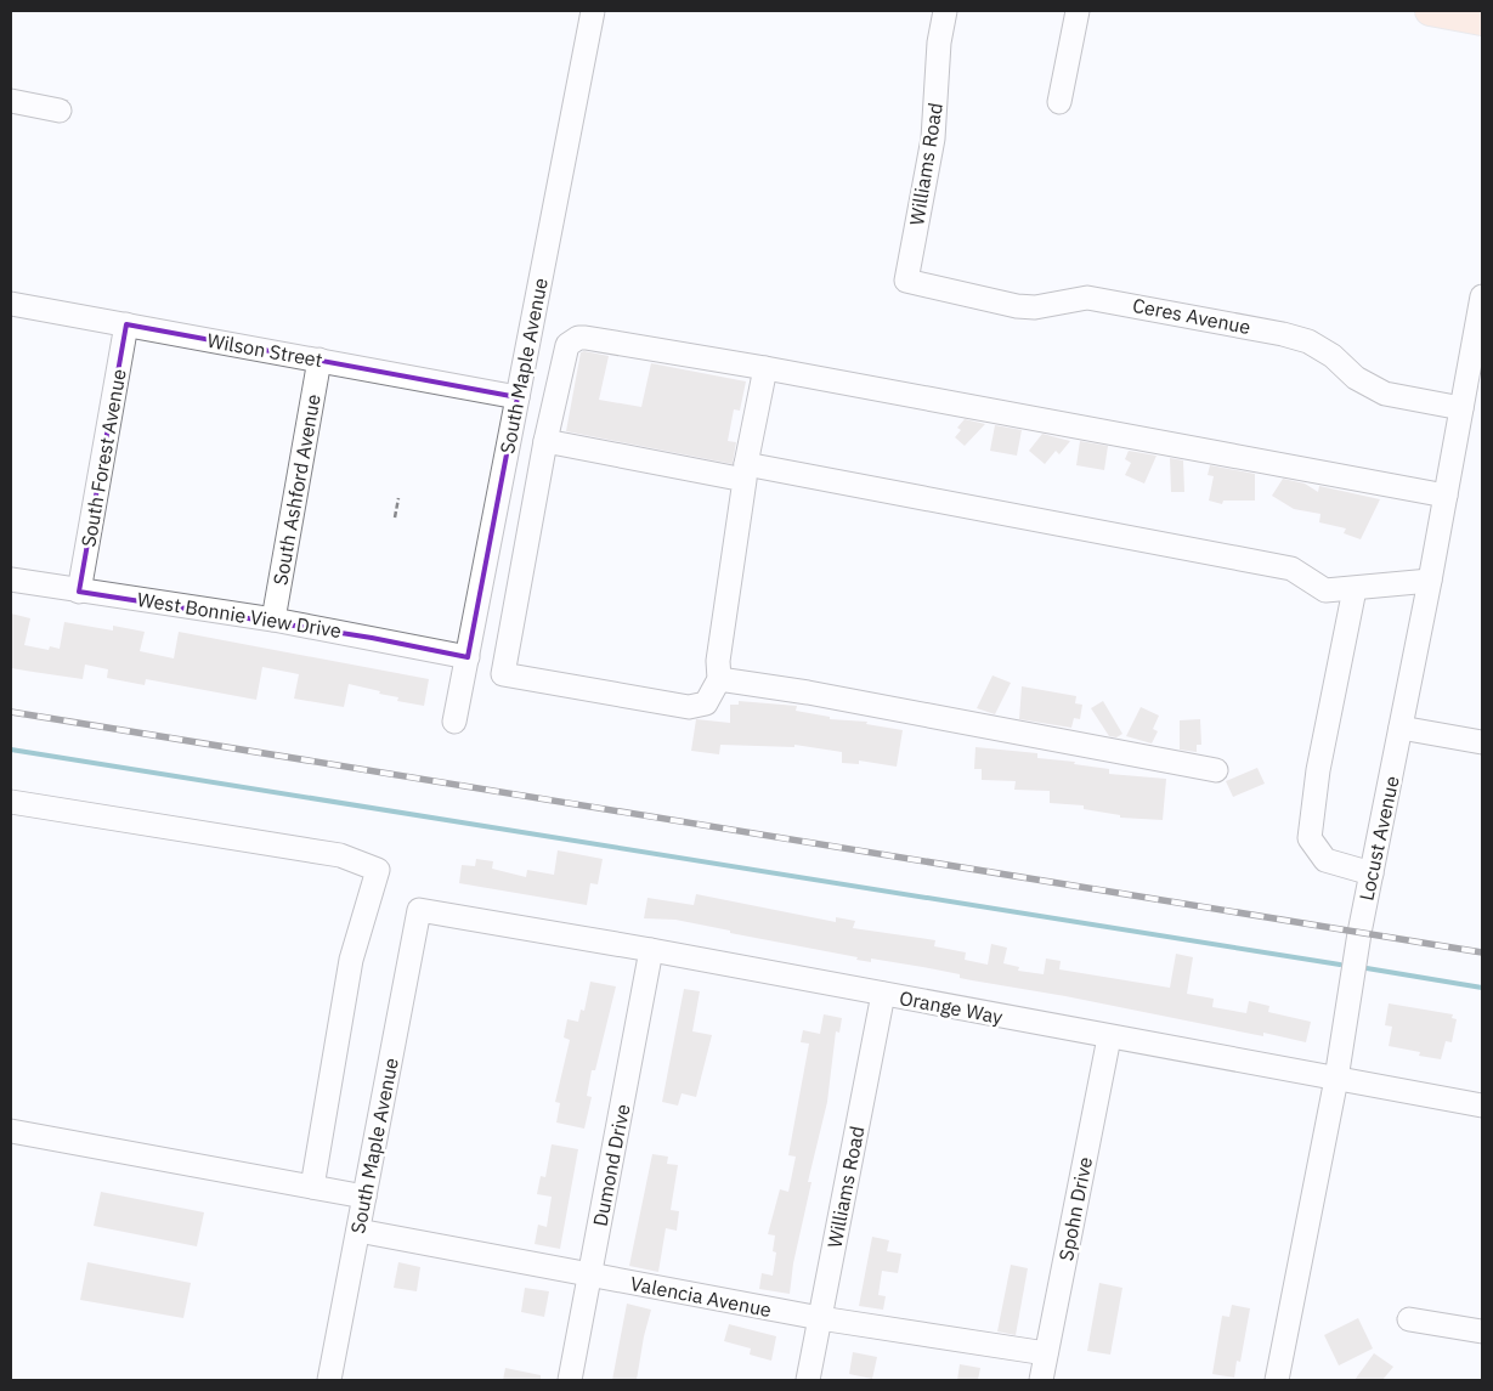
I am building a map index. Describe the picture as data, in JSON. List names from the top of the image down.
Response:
{
  "streets": {
    "street": [
      "Williams Road",
      "Ceres Avenue",
      "Wilson Street",
      "South Maple Avenue",
      "South Forest Avenue",
      "South Ashford Avenue",
      "West Bonnie View Drive",
      "Locust Avenue",
      "Orange Way",
      "Dumond Drive",
      "Spohn Drive",
      "Valencia Avenue"
    ]
  },
  "crossings": [
    ["Williams Road", "Ceres Avenue"],
    ["Williams Road", "Orange Way"],
    ["Williams Road", "Valencia Avenue"],
    ["Ceres Avenue", "Locust Avenue"],
    ["Wilson Street", "South Maple Avenue"],
    ["Wilson Street", "South Forest Avenue"],
    ["Wilson Street", "South Ashford Avenue"],
    ["South Maple Avenue", "West Bonnie View Drive"],
    ["South Maple Avenue", "Orange Way"],
    ["South Maple Avenue", "Valencia Avenue"],
    ["South Forest Avenue", "West Bonnie View Drive"],
    ["South Ashford Avenue", "West Bonnie View Drive"],
    ["Locust Avenue", "Orange Way"],
    ["Orange Way", "Dumond Drive"],
    ["Orange Way", "Spohn Drive"],
    ["Dumond Drive", "Valencia Avenue"],
    ["Spohn Drive", "Valencia Avenue"]
  ]
}
